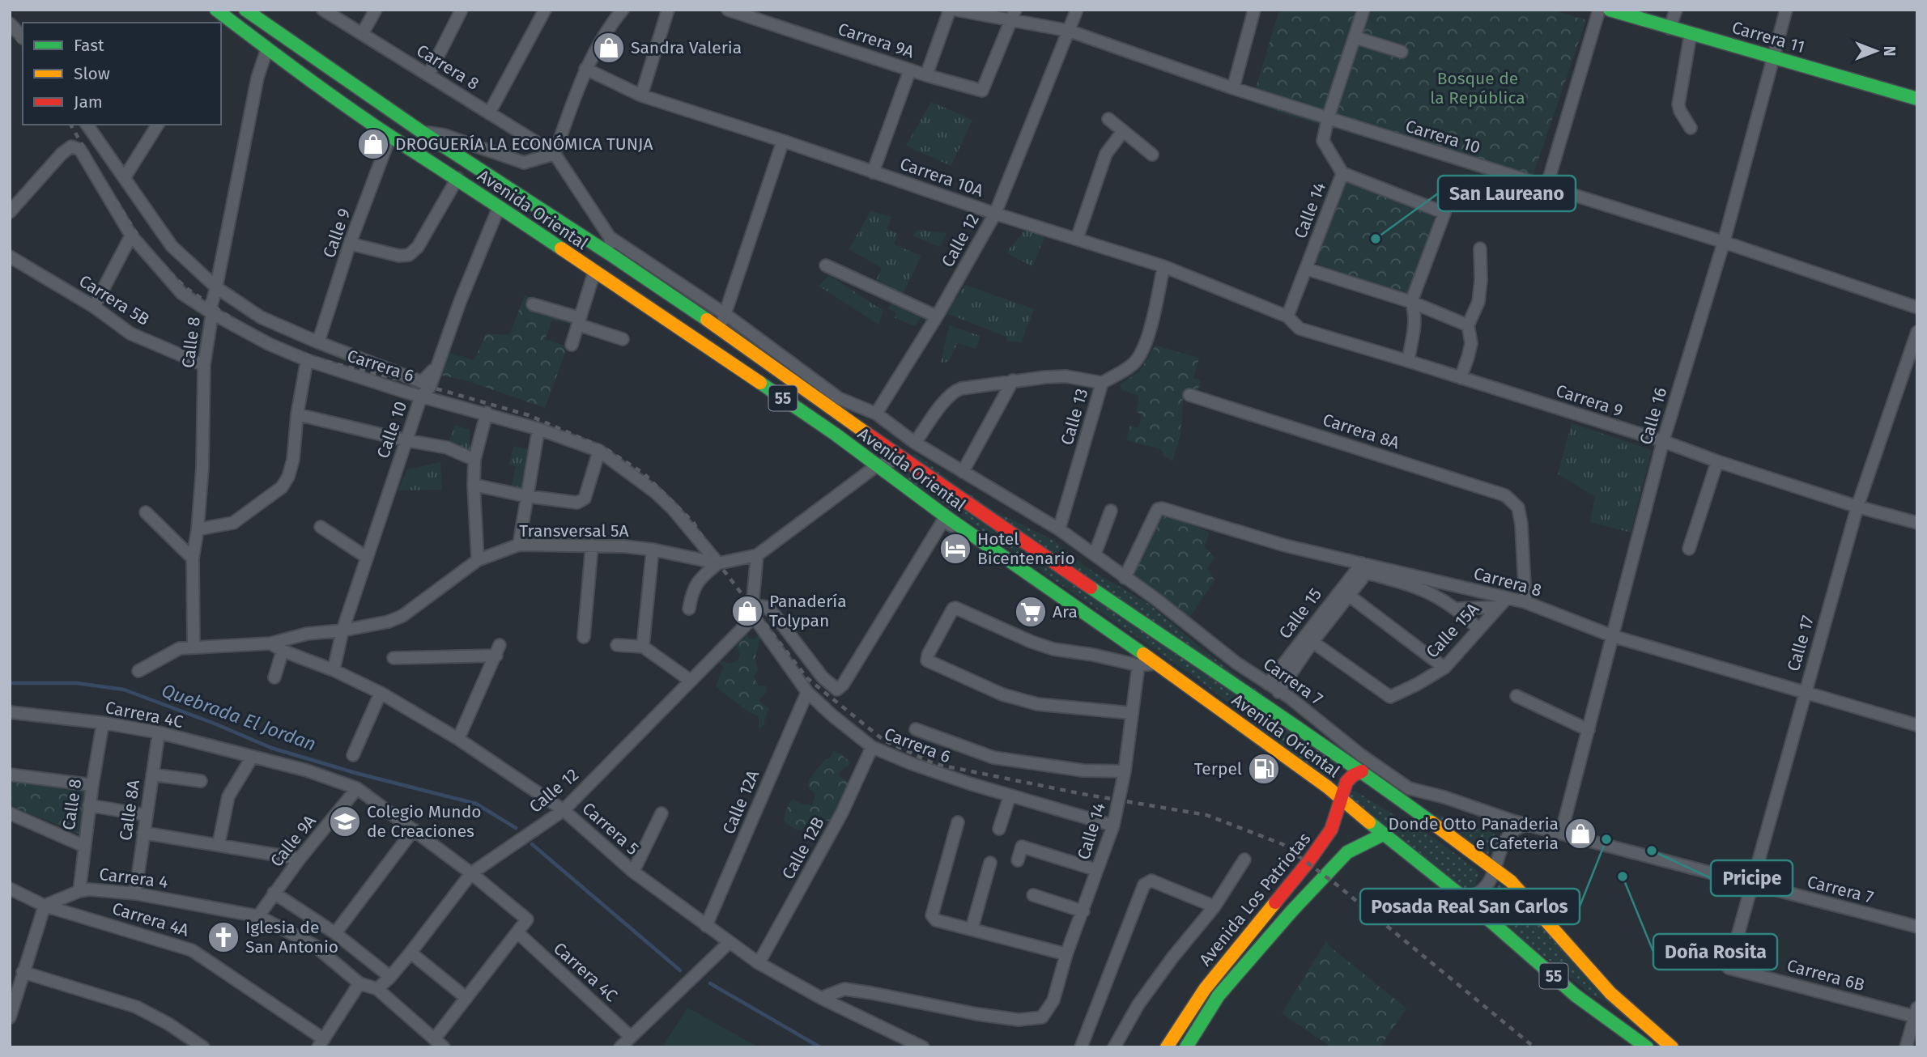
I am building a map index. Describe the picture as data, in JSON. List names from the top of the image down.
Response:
{
  "streets": {
    "main road": [
      "Carrera 11",
      "Avenida Oriental",
      "55",
      "Avenida Los Patriotas"
    ],
    "street": [
      "Carrera 9A",
      "Carrera 8",
      "Carrera 10",
      "Carrera 10A",
      "Calle 14",
      "Calle 9",
      "Calle 12",
      "Carrera 5B",
      "Calle 8",
      "Carrera 6",
      "Carrera 9",
      "Calle 16",
      "Calle 13",
      "Calle 10",
      "Carrera 8A",
      "Transversal 5A",
      "Calle 15",
      "Calle 15A",
      "Calle 17",
      "Carrera 7",
      "Carrera 4C",
      "Calle 12A",
      "Calle 8A",
      "Carrera 5",
      "Calle 9A",
      "Calle 12B",
      "Carrera 4",
      "Carrera 4A",
      "Carrera 6B"
    ]
  },
  "crossings": [
    ["Carrera 11", "Calle 16"],
    ["Carrera 9A", "Carrera 10"],
    ["Carrera 8", "Avenida Oriental"],
    ["Carrera 8", "Calle 16"],
    ["Carrera 8", "Carrera 8A"],
    ["Carrera 8", "Calle 15"],
    ["Carrera 8", "Calle 15A"],
    ["Carrera 8", "Calle 17"],
    ["Carrera 8", "Carrera 7"],
    ["Carrera 10", "Calle 14"],
    ["Carrera 10", "Calle 12"],
    ["Carrera 10", "Calle 16"],
    ["Carrera 10A", "Calle 14"],
    ["Carrera 10A", "Calle 12"],
    ["Carrera 10A", "Carrera 9"],
    ["Carrera 10A", "Calle 13"],
    ["Avenida Oriental", "Calle 9"],
    ["Avenida Oriental", "Calle 12"],
    ["Avenida Oriental", "Calle 8"],
    ["Avenida Oriental", "Calle 13"],
    ["Avenida Oriental", "Calle 10"],
    ["Avenida Oriental", "Carrera 7"],
    ["Avenida Oriental", "Avenida Los Patriotas"],
    ["Calle 14", "Carrera 6"],
    ["Calle 14", "Carrera 9"],
    ["Calle 14", "Carrera 5"],
    ["Calle 9", "Carrera 6"],
    ["Calle 12", "Carrera 6"],
    ["Calle 12", "Carrera 4C"],
    ["Calle 12", "Carrera 5"],
    ["Carrera 5B", "Calle 8"],
    ["Calle 8", "Carrera 6"],
    ["Calle 8", "Transversal 5A"],
    ["Calle 8", "Carrera 4C"],
    ["Calle 8", "Carrera 4"],
    ["Carrera 6", "Calle 10"],
    ["Carrera 6", "Transversal 5A"],
    ["Carrera 6", "Calle 12A"],
    ["Carrera 6", "Calle 12B"],
    ["Carrera 9", "Calle 16"],
    ["Carrera 9", "Calle 17"],
    ["Calle 16", "Carrera 7"],
    ["Calle 13", "Carrera 7"],
    ["Calle 10", "Transversal 5A"],
    ["Calle 10", "Carrera 5"],
    ["Transversal 5A", "Carrera 5"],
    ["Calle 15", "Calle 15A"],
    ["Calle 15", "Carrera 7"],
    ["Calle 17", "Carrera 7"],
    ["Calle 17", "Carrera 6B"],
    ["Carrera 4C", "Calle 8A"],
    ["Carrera 4C", "Calle 9A"],
    ["Calle 12A", "Carrera 5"],
    ["Calle 8A", "Carrera 4"],
    ["Carrera 5", "Calle 12B"],
    ["Calle 9A", "Carrera 4"],
    ["Carrera 4", "Carrera 4A"]
  ],
  "water": ["Quebrada El Jordan"],
  "parks": ["Bosque de la República"],
  "places": {
    "shop": [
      "Sandra Valeria",
      "DROGUERÍA LA ECONÓMICA TUNJA",
      "Panadería Tolypan",
      "Donde Otto Panaderia e Cafeteria"
    ],
    "other": [
      "San Laureano",
      "Posada Real San Carlos",
      "Pricipe",
      "Doña Rosita"
    ],
    "hotel": ["Hotel Bicentenario"],
    "supermarket": ["Ara"],
    "fuel station": ["Terpel"],
    "school or university": ["Colegio Mundo de Creaciones"],
    "church": ["Iglesia de San Antonio"]
  },
  "legend": ["Fast", "Slow", "Jam"],
  "north": "right"
}
